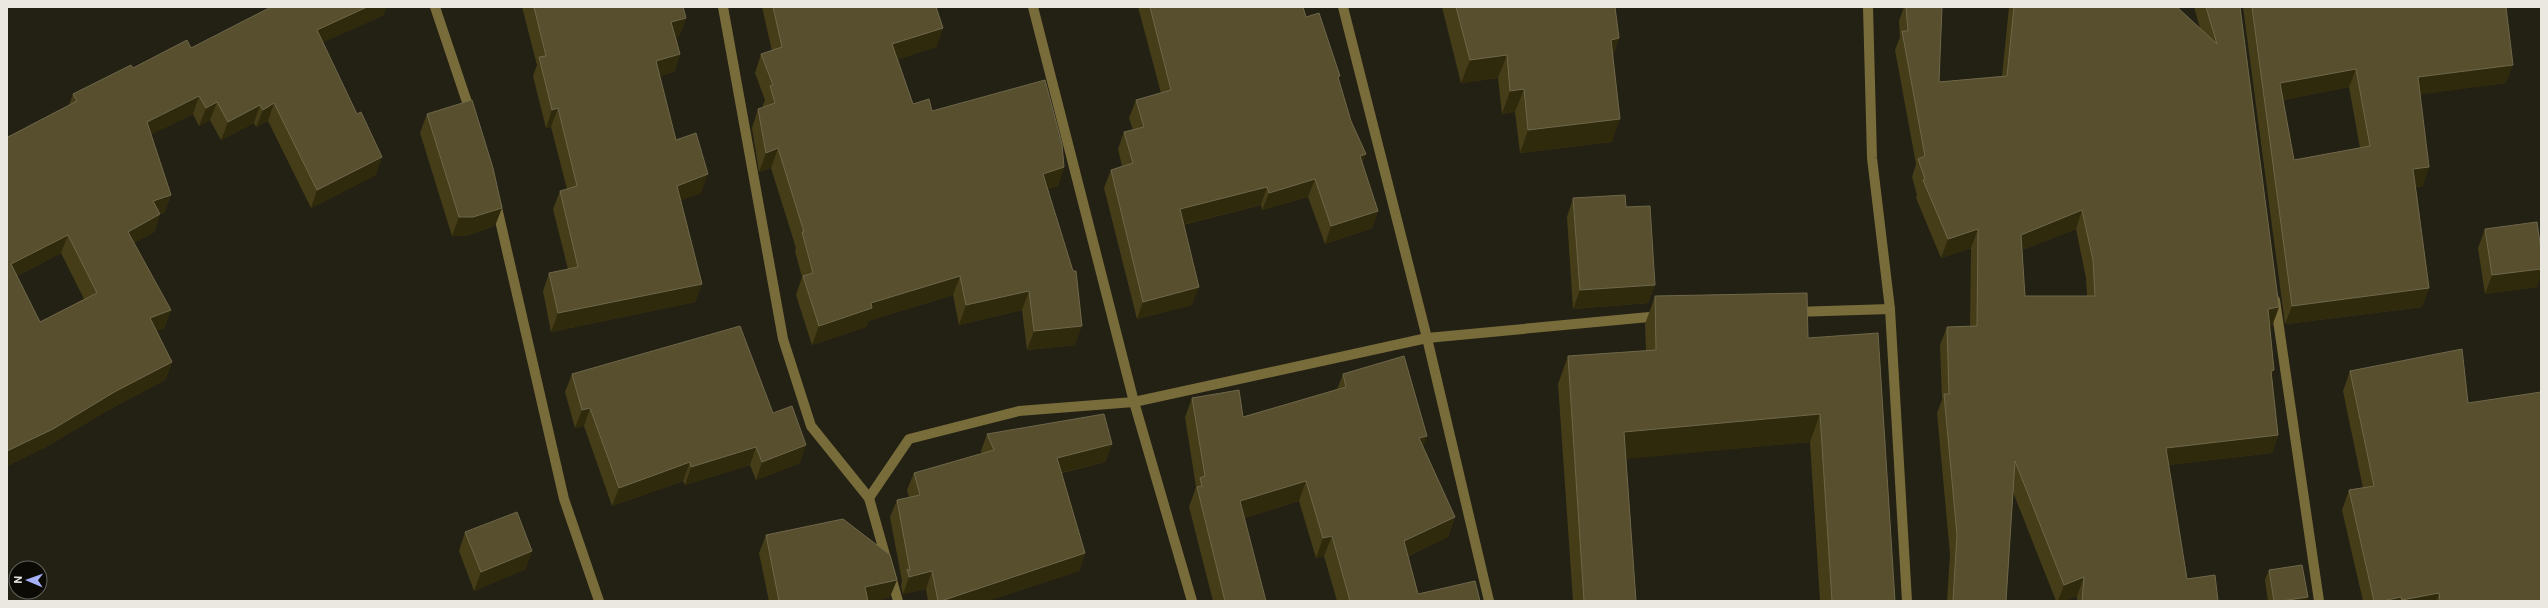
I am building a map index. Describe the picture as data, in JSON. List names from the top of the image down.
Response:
{
  "north": "left"
}
